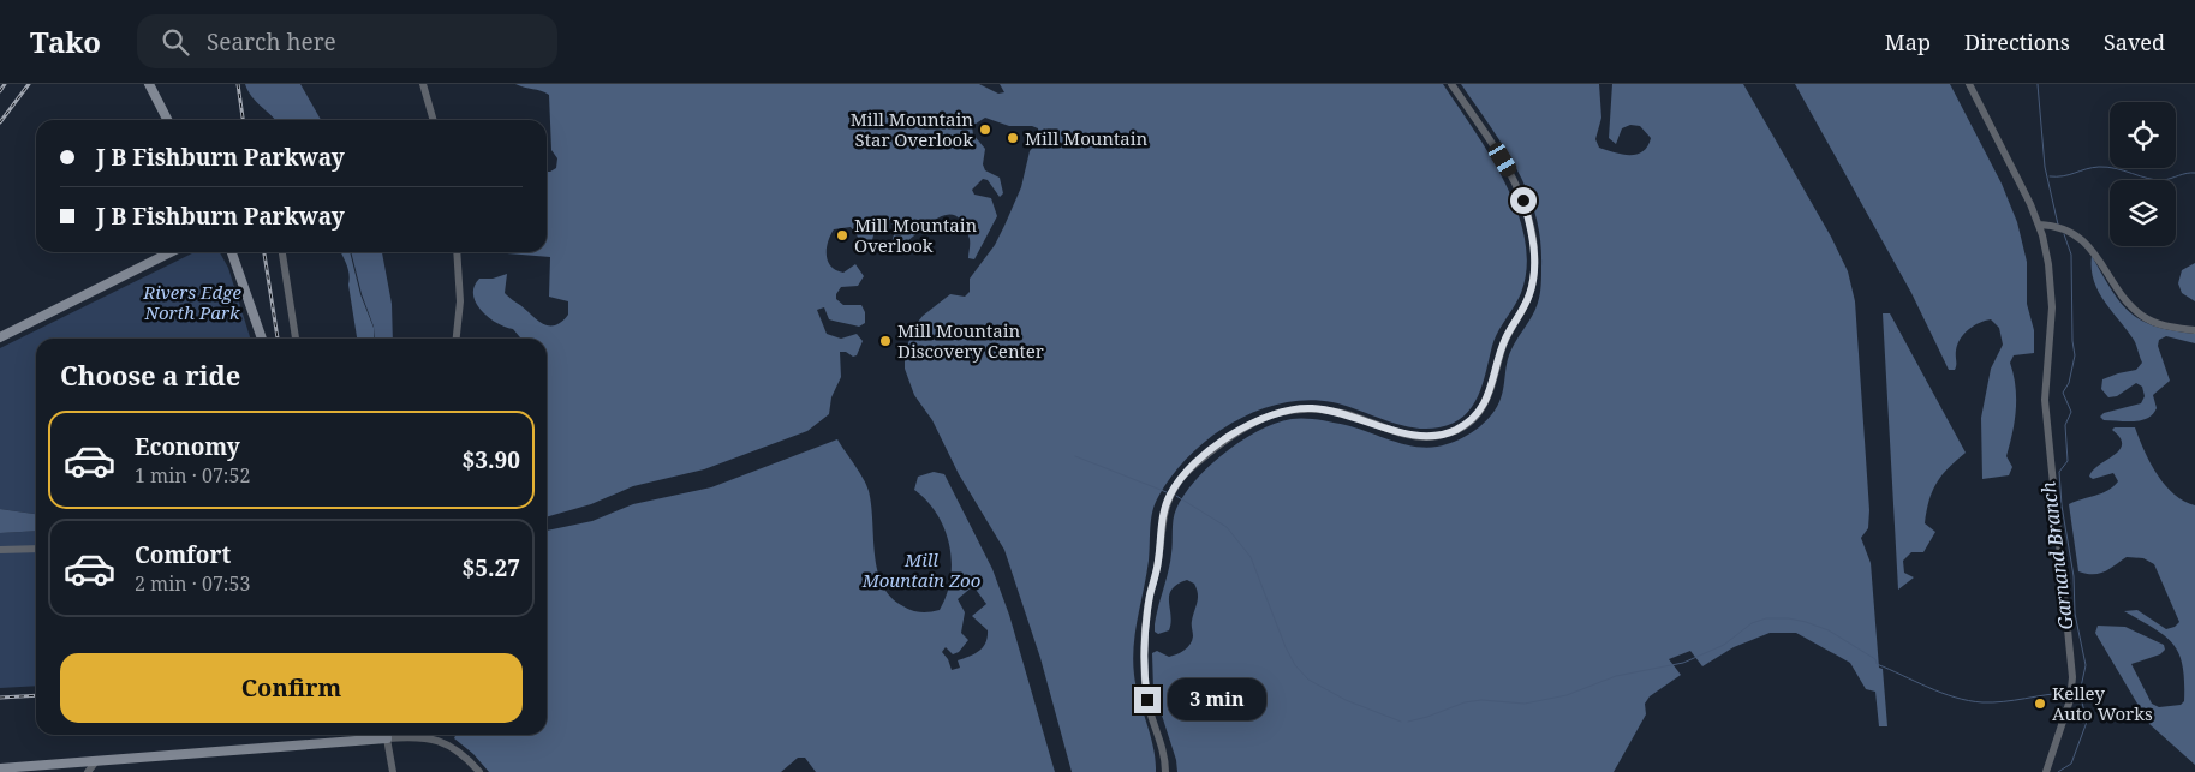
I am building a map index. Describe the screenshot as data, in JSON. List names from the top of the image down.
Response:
{
  "water": ["Garnand Branch"],
  "parks": ["Rivers Edge North Park", "Mill Mountain Zoo"],
  "places": [
    "Mill Mountain Star Overlook",
    "Mill Mountain",
    "Mill Mountain Overlook",
    "Mill Mountain Discovery Center",
    "Kelley Auto Works"
  ],
  "page": {
    "header": "Tako",
    "search": "Search here",
    "nav": ["Map", "Directions", "Saved"],
    "banner": ["J B Fishburn Parkway", "J B Fishburn Parkway"],
    "heading": "Choose a ride",
    "list": [
      {
        "name": "Economy",
        "note": "1 min · 07:52",
        "value": "$3.90"
      },
      {
        "name": "Comfort",
        "note": "2 min · 07:53",
        "value": "$5.27"
      }
    ],
    "buttons": "Confirm",
    "bubble": "3 min"
  }
}
